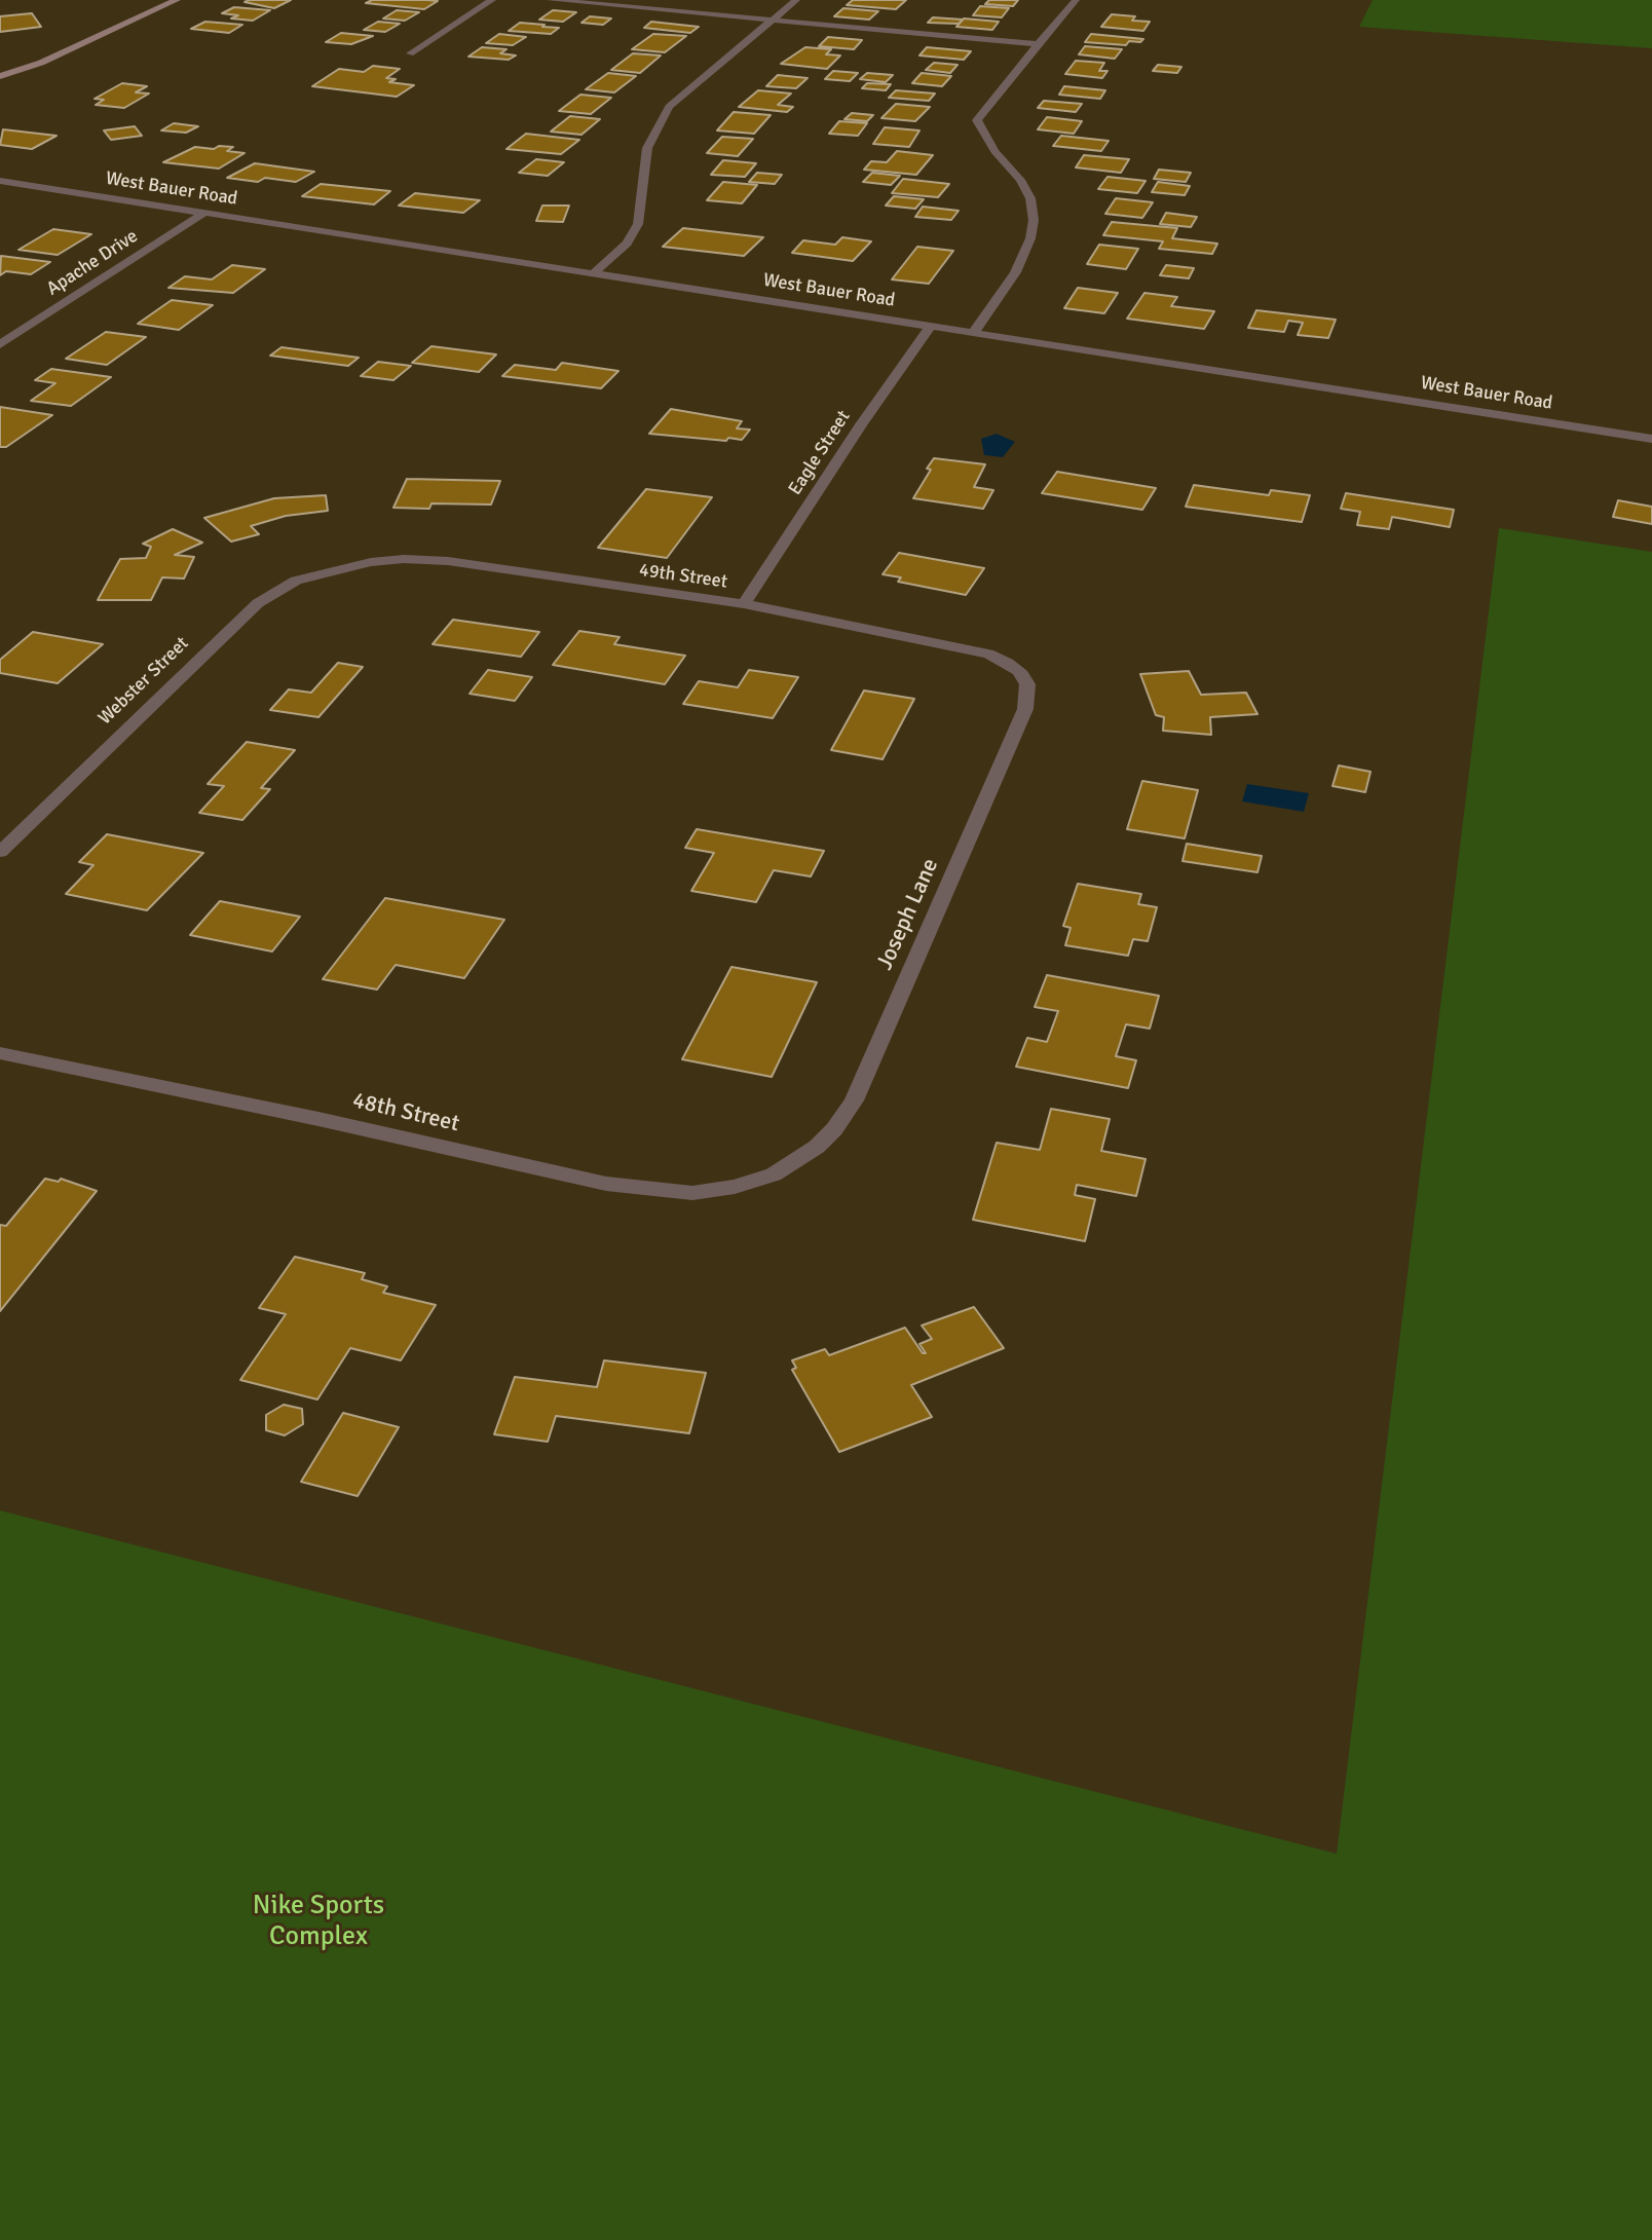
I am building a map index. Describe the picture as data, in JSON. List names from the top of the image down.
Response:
{
  "streets": {
    "street": [
      "West Bauer Road",
      "Apache Drive",
      "Eagle Street",
      "49th Street",
      "Webster Street",
      "Joseph Lane",
      "48th Street"
    ]
  },
  "crossings": [
    ["West Bauer Road", "Apache Drive"],
    ["West Bauer Road", "Eagle Street"],
    ["Eagle Street", "49th Street"],
    ["49th Street", "Webster Street"],
    ["49th Street", "Joseph Lane"],
    ["Joseph Lane", "48th Street"]
  ],
  "parks": ["Nike Sports Complex"]
}
